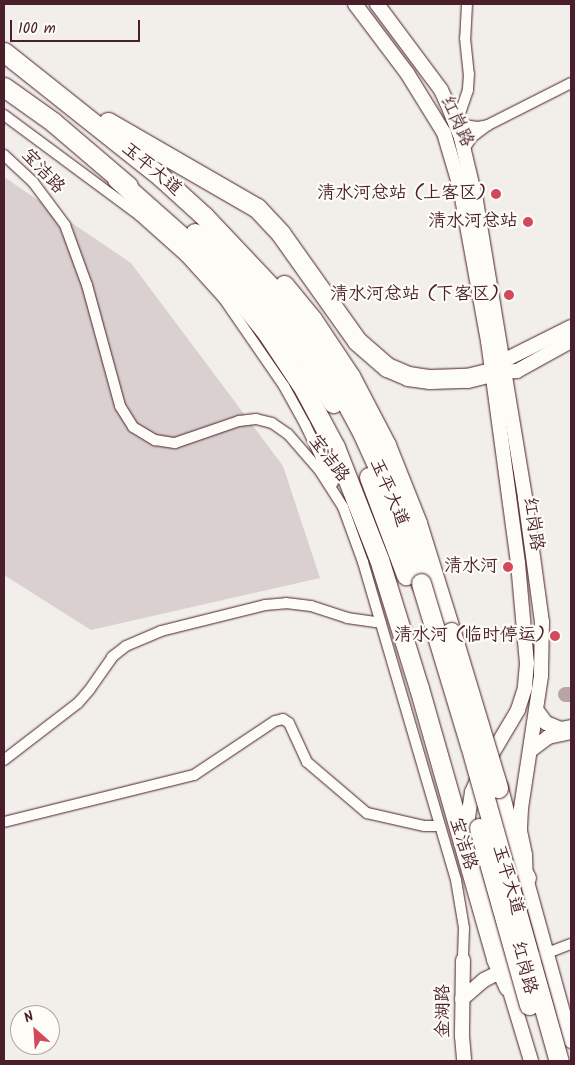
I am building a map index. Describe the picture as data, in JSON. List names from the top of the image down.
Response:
{
  "streets": {
    "highway": ["玉平大道"],
    "main road": ["红岗路", "金湖路"],
    "street": ["宝洁路"]
  },
  "crossings": [
    ["宝洁路", "金湖路"]
  ],
  "places": [
    "清水河总站 (上客区)",
    "清水河总站",
    "清水河总站 (下客区)",
    "清水河",
    "清水河 (临时停运)"
  ],
  "scale_bar": "100 m",
  "north": "top left"
}
